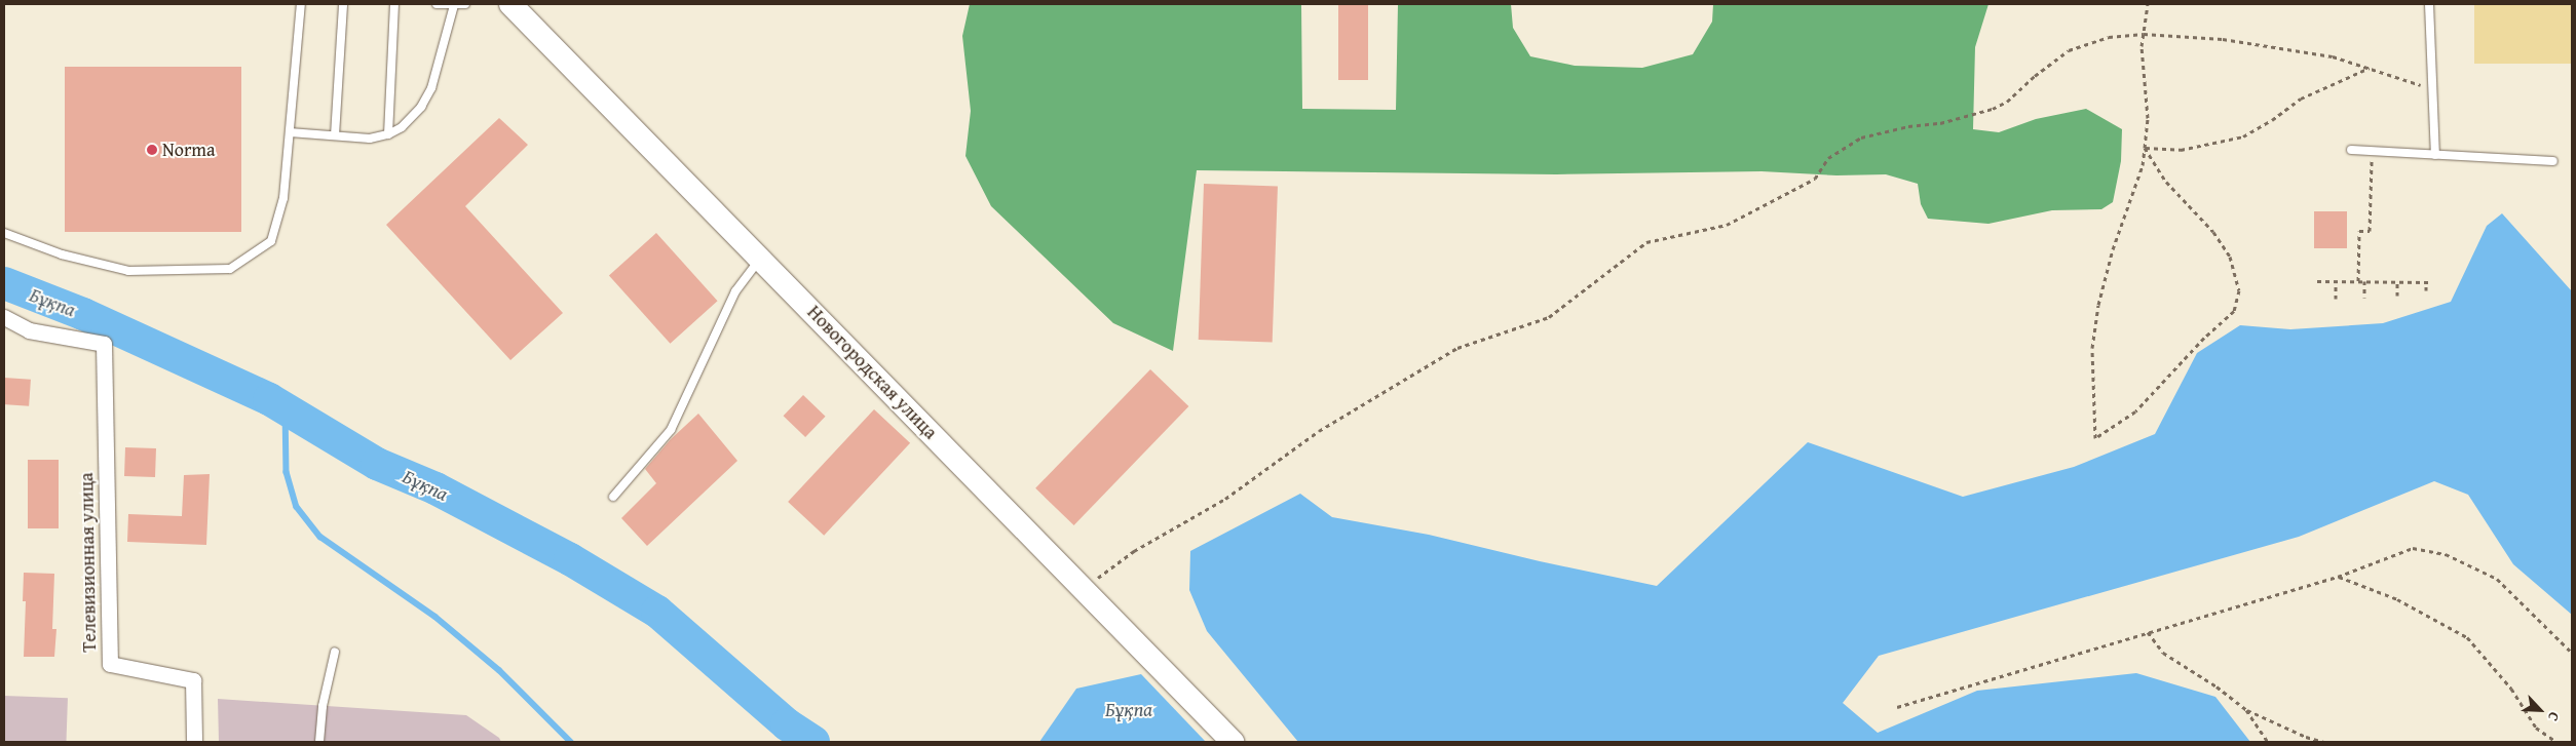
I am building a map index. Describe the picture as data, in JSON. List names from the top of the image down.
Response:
{
  "streets": {
    "street": ["Новогородская улица", "Телевизионная улица"]
  },
  "water": ["Бұқпа"],
  "places": ["Norma"],
  "north": "bottom right"
}
